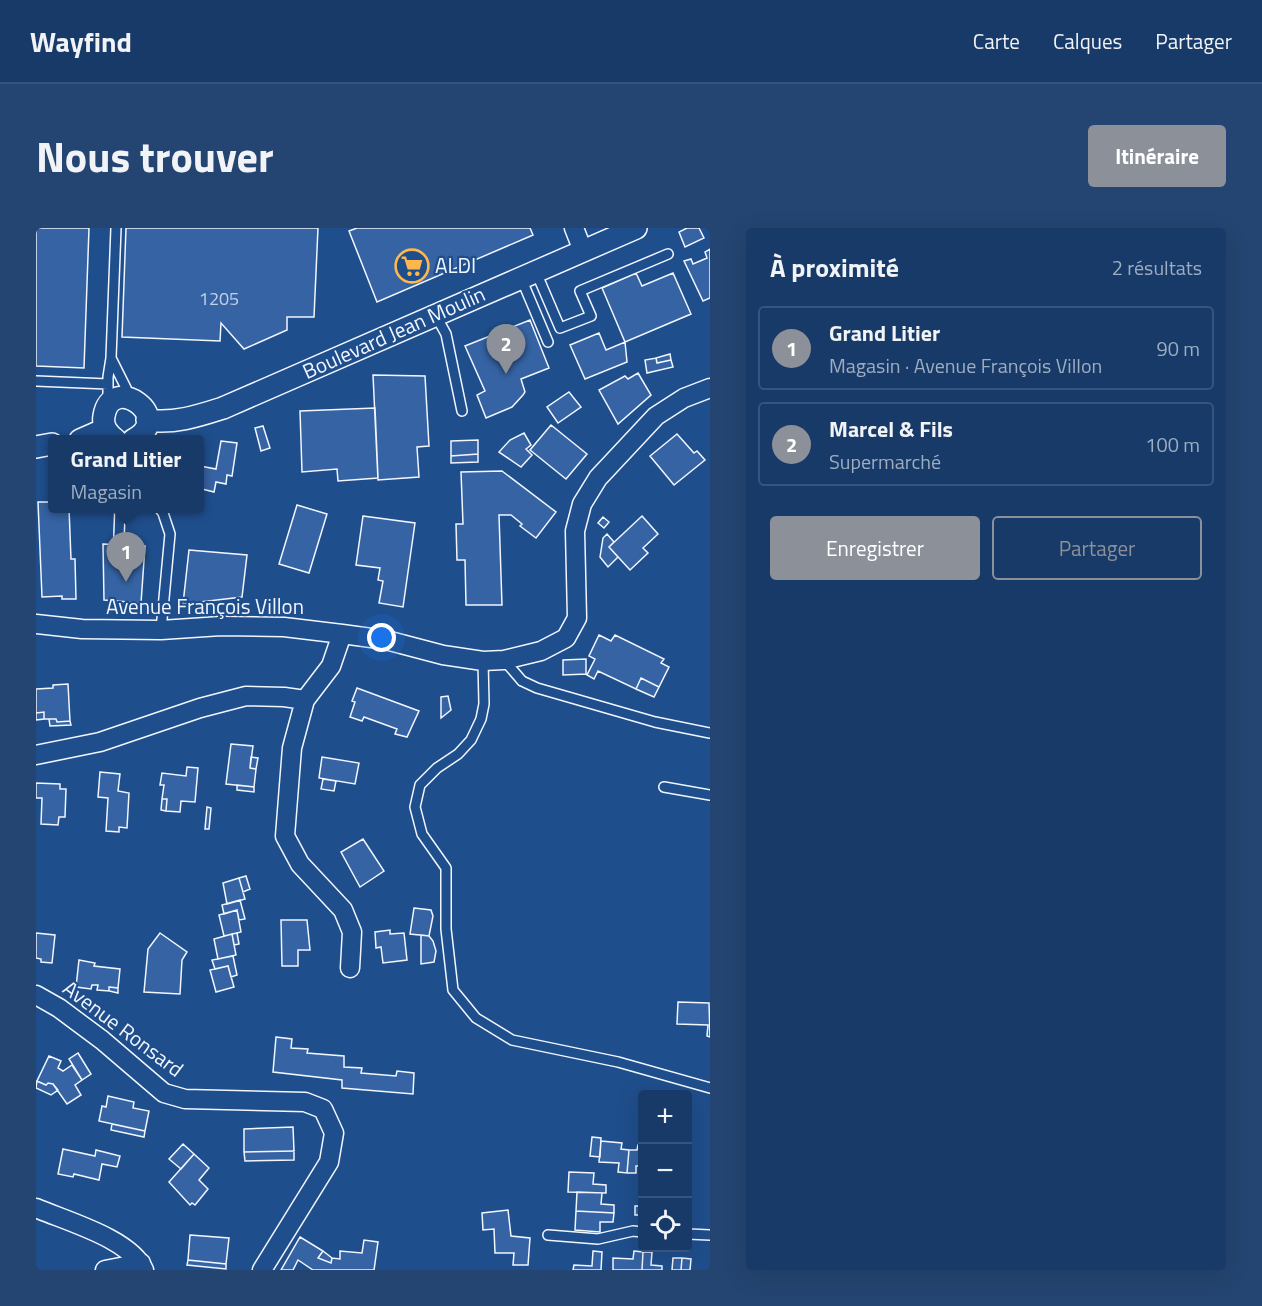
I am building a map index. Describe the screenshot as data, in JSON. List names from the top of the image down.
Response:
{
  "streets": {
    "street": ["Boulevard Jean Moulin", "Avenue François Villon", "Avenue Ronsard"]
  },
  "places": {
    "supermarket": ["ALDI"]
  },
  "house_numbers": ["1205"],
  "page": {
    "header": "Wayfind",
    "nav": ["Carte", "Calques", "Partager"],
    "title": "Nous trouver",
    "buttons": [
      "Itinéraire",
      ["Enregistrer", "Partager"]
    ],
    "heading": ["À proximité", "2 résultats"],
    "list": [
      {
        "mark": "1",
        "name": "Grand Litier",
        "note": "Magasin · Avenue François Villon",
        "value": "90 m"
      },
      {
        "mark": "2",
        "name": "Marcel & Fils",
        "note": "Supermarché",
        "value": "100 m"
      }
    ],
    "pins": ["2", "1"],
    "popup": ["Grand Litier", "Magasin"],
    "map_buttons": ["+", "−"]
  }
}
